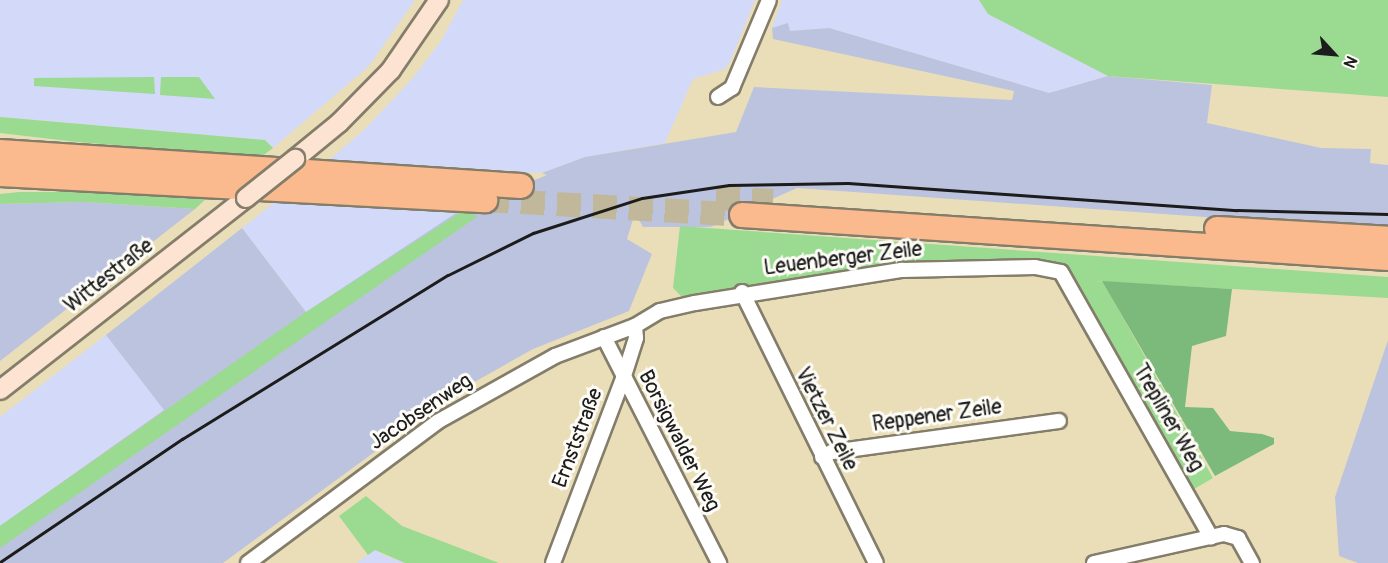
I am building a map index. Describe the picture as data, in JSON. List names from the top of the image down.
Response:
{
  "streets": {
    "main road": ["Wittestraße"],
    "street": [
      "Leuenberger Zeile",
      "Jacobsenweg",
      "Reppener Zeile",
      "Trepliner Weg",
      "Vietzer Zeile",
      "Ernststraße",
      "Borsigwalder Weg"
    ]
  },
  "crossings": [
    ["Leuenberger Zeile", "Jacobsenweg"],
    ["Leuenberger Zeile", "Trepliner Weg"],
    ["Leuenberger Zeile", "Vietzer Zeile"],
    ["Leuenberger Zeile", "Ernststraße"],
    ["Jacobsenweg", "Ernststraße"],
    ["Jacobsenweg", "Borsigwalder Weg"],
    ["Reppener Zeile", "Vietzer Zeile"],
    ["Ernststraße", "Borsigwalder Weg"]
  ],
  "north": "bottom right"
}
